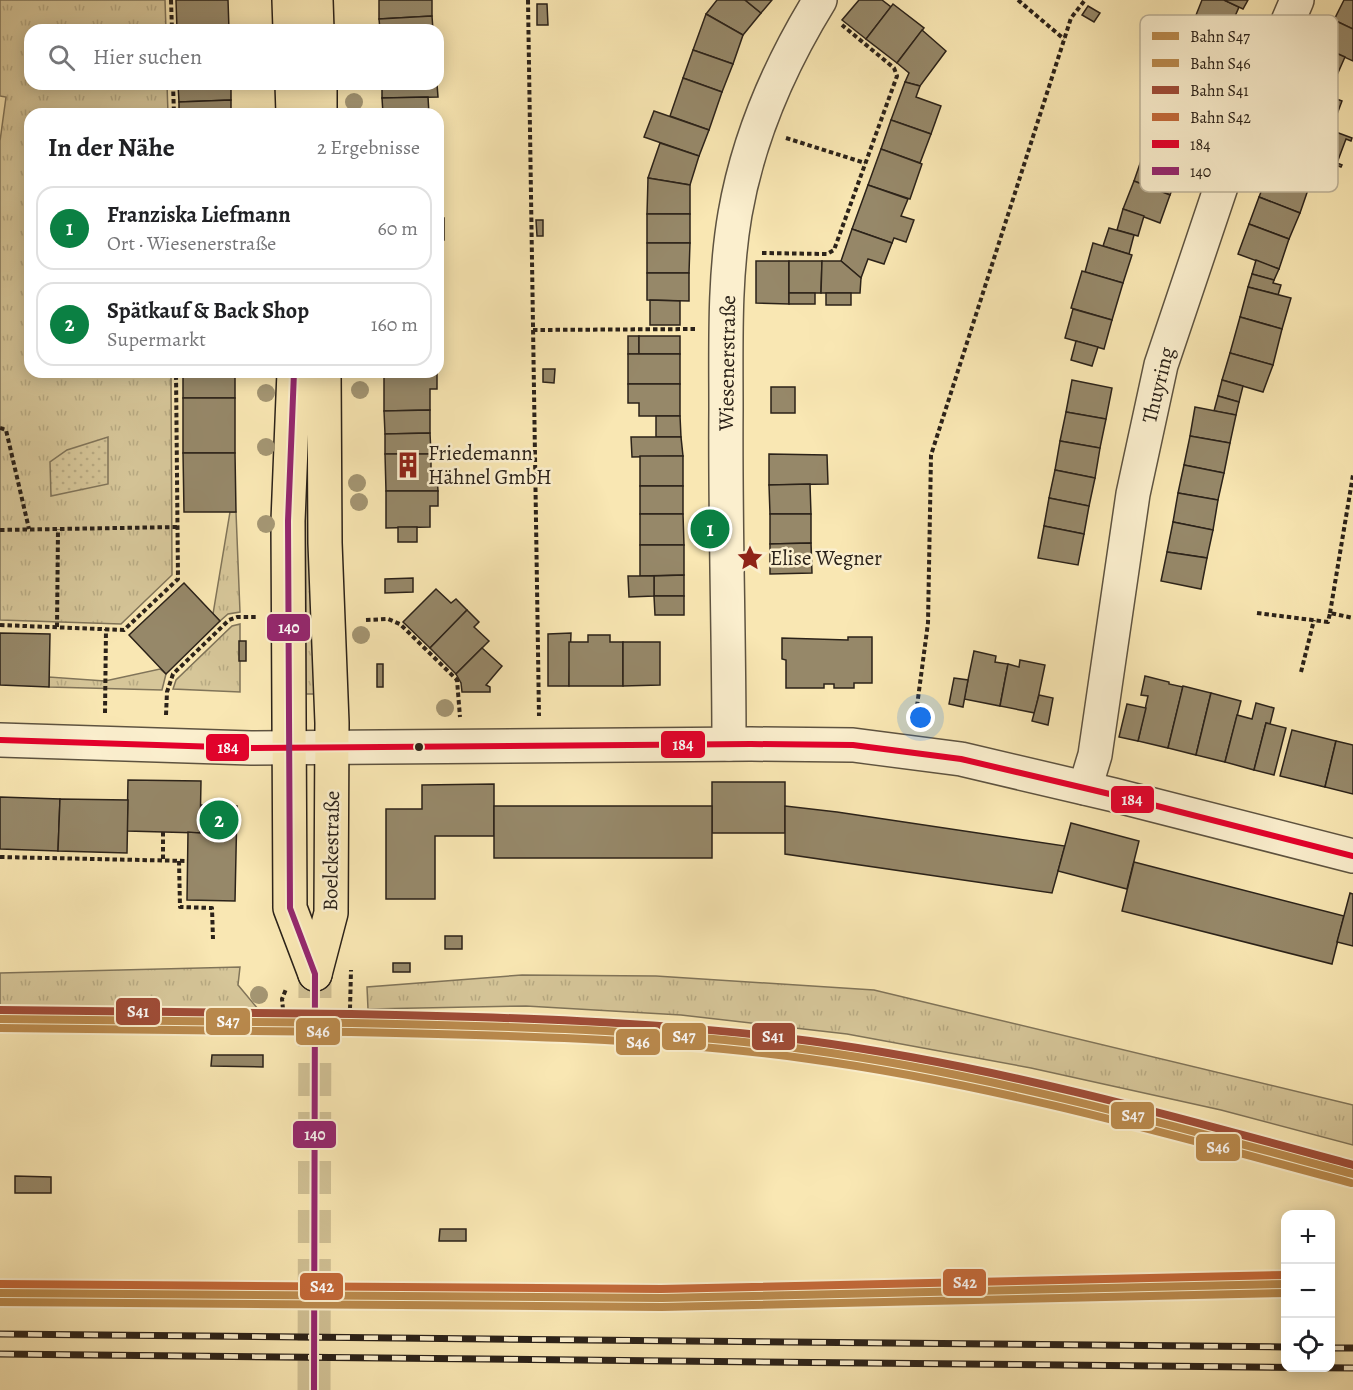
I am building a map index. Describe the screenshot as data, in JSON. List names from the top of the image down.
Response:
{
  "streets": {
    "main road": ["Boelckestraße"],
    "street": ["Wiesenerstraße", "Thuyring"]
  },
  "places": {
    "building": ["Friedemann Hähnel GmbH"],
    "place": ["Elise Wegner"]
  },
  "lines": [
    "transit line 140",
    "transit line 184",
    "rail line S41",
    "rail line S47",
    "rail line S46",
    "rail line S42"
  ],
  "legend": [
    "Bahn S47",
    "Bahn S46",
    "Bahn S41",
    "Bahn S42",
    "184",
    "140"
  ],
  "page": {
    "search": "Hier suchen",
    "heading": ["In der Nähe", "2 Ergebnisse"],
    "list": [
      {
        "mark": "1",
        "name": "Franziska Liefmann",
        "note": "Ort · Wiesenerstraße",
        "value": "60 m"
      },
      {
        "mark": "2",
        "name": "Spätkauf & Back Shop",
        "note": "Supermarkt",
        "value": "160 m"
      }
    ],
    "pins": ["1", "2"],
    "map_buttons": ["+", "−"]
  }
}
